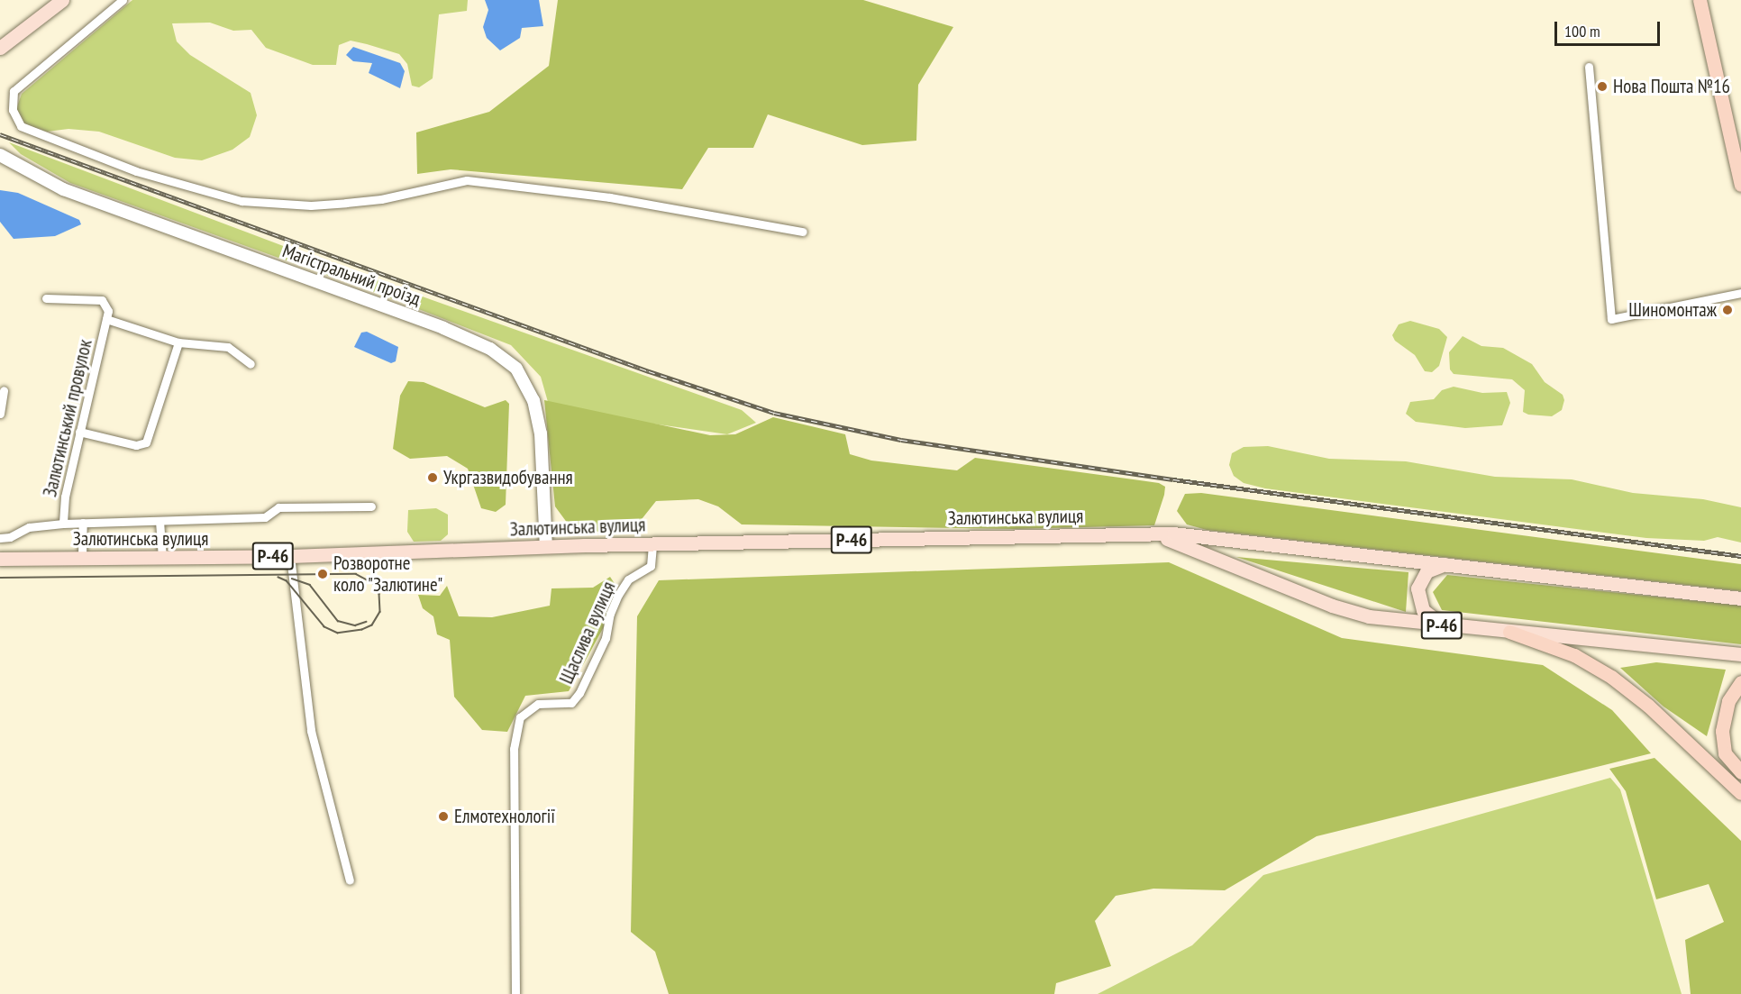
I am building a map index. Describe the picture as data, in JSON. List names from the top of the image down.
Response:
{
  "streets": {
    "main road": ["Магістральний проїзд", "Залютинська вулиця", "Р-46"],
    "street": ["Залютинський провулок", "Щаслива вулиця"]
  },
  "crossings": [
    ["Магістральний проїзд", "Залютинська вулиця"],
    ["Залютинська вулиця", "Р-46"],
    ["Залютинська вулиця", "Щаслива вулиця"]
  ],
  "places": [
    "Нова Пошта №16",
    "Шиномонтаж",
    "Укргазвидобування",
    "Розворотне коло \"Залютине\"",
    "Елмотехнології"
  ],
  "scale_bar": "100 m"
}
